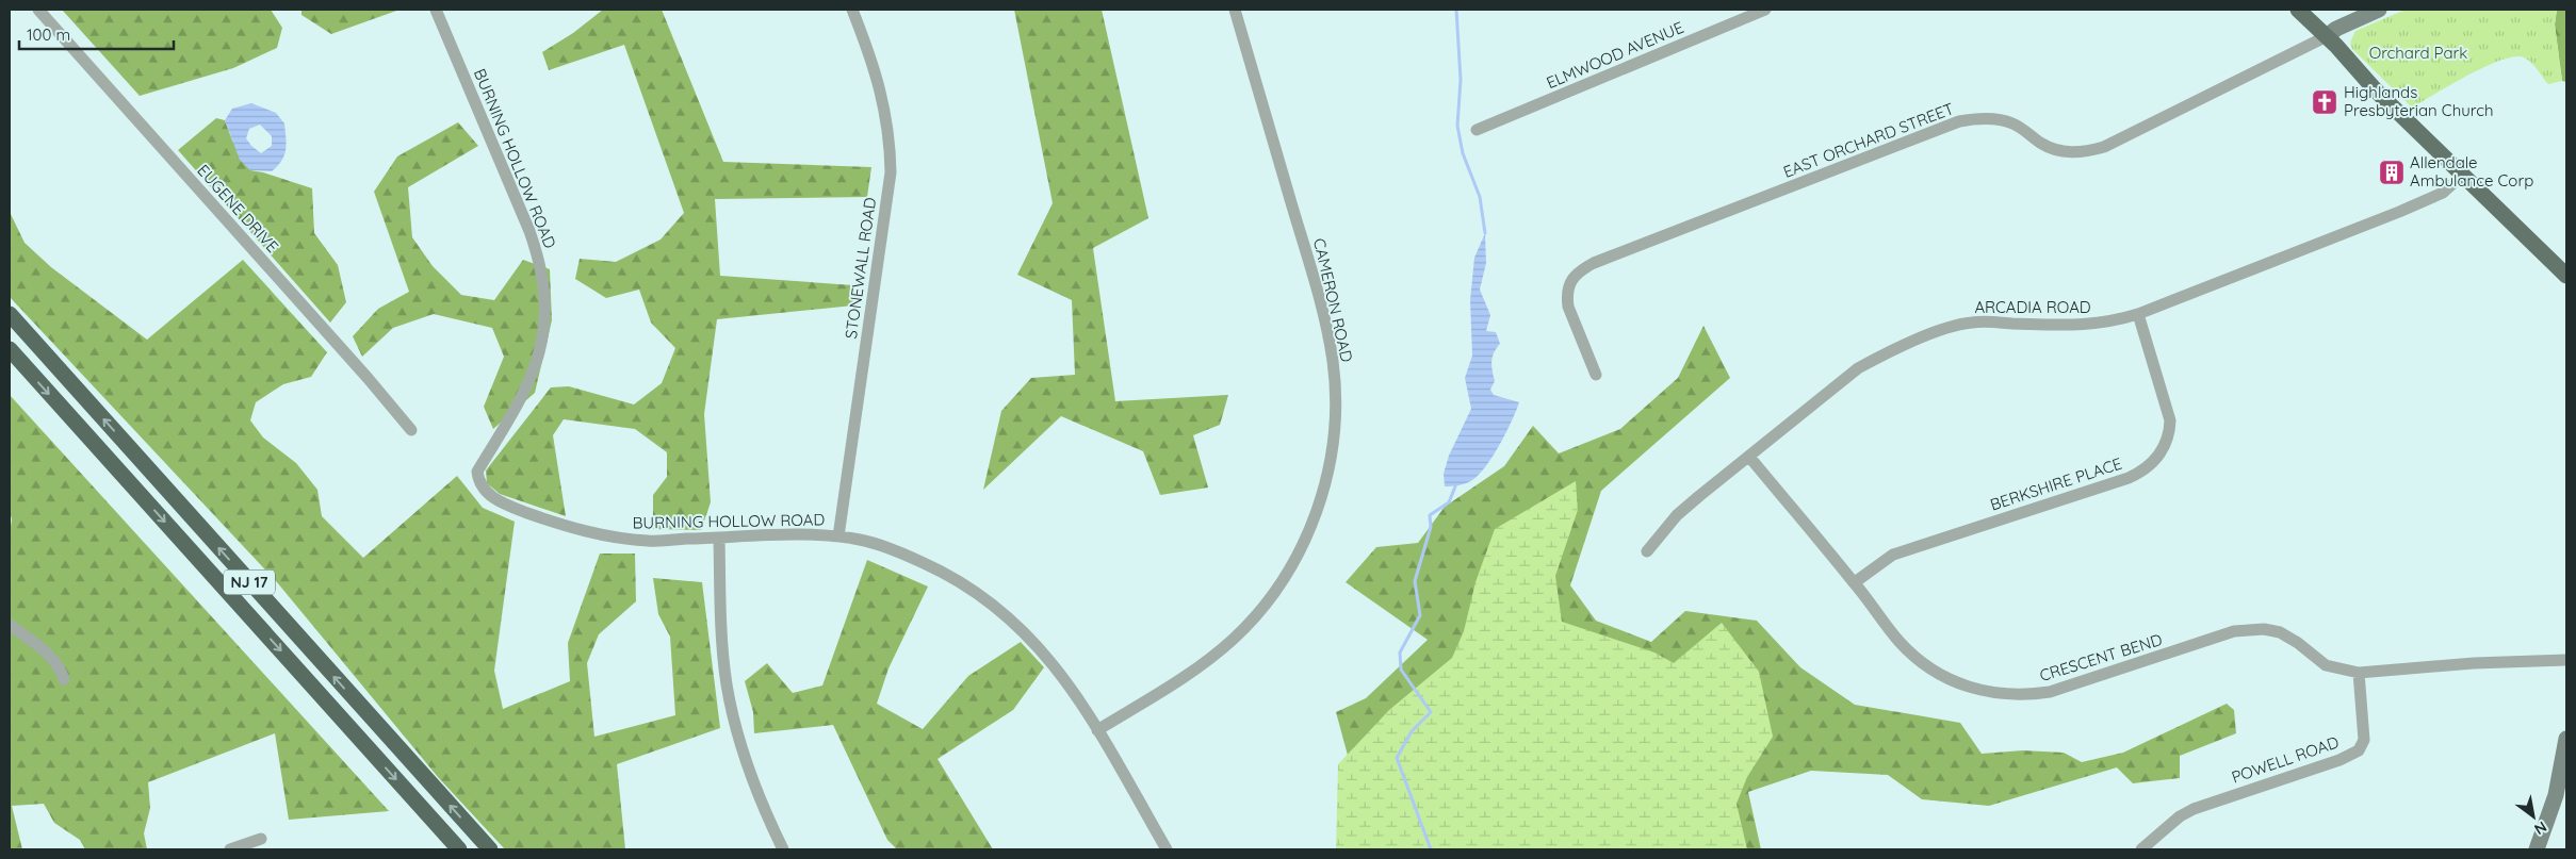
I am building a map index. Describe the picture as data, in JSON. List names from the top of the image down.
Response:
{
  "streets": {
    "highway": ["NJ 17"],
    "street": [
      "ELMWOOD AVENUE",
      "EAST ORCHARD STREET",
      "BURNING HOLLOW ROAD",
      "EUGENE DRIVE",
      "STONEWALL ROAD",
      "CAMERON ROAD",
      "ARCADIA ROAD",
      "BERKSHIRE PLACE",
      "CRESCENT BEND",
      "POWELL ROAD"
    ]
  },
  "crossings": [
    ["BURNING HOLLOW ROAD", "STONEWALL ROAD"],
    ["BURNING HOLLOW ROAD", "CAMERON ROAD"],
    ["ARCADIA ROAD", "BERKSHIRE PLACE"],
    ["ARCADIA ROAD", "CRESCENT BEND"],
    ["BERKSHIRE PLACE", "CRESCENT BEND"],
    ["CRESCENT BEND", "POWELL ROAD"]
  ],
  "parks": ["Orchard Park"],
  "places": {
    "church": ["Highlands Presbyterian Church"],
    "building": ["Allendale Ambulance Corp"]
  },
  "scale_bar": "100 m",
  "north": "bottom right"
}
